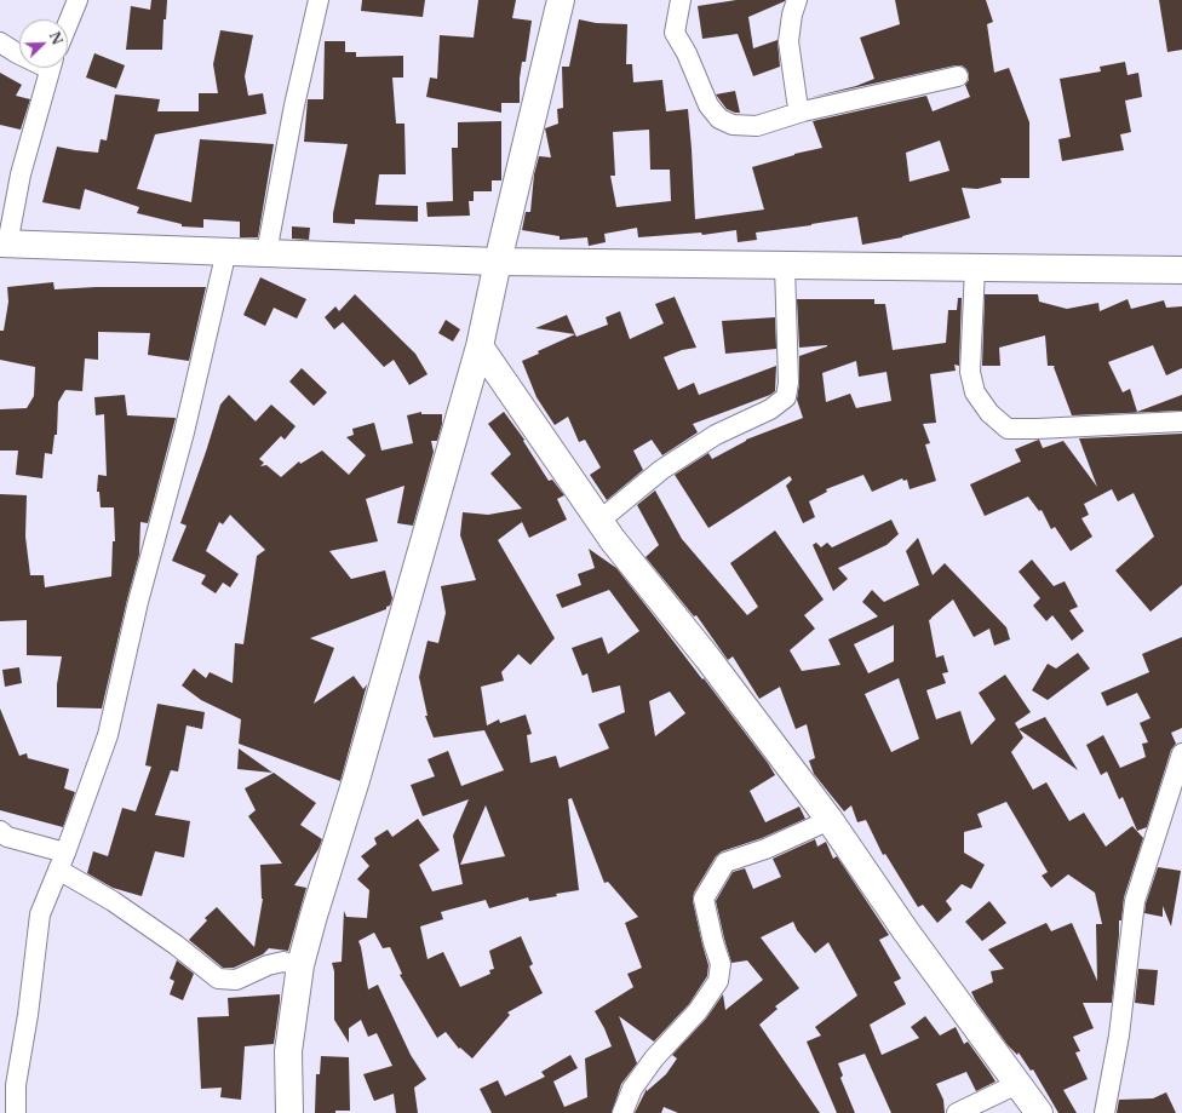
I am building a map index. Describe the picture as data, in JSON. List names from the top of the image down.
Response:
{
  "north": "top right"
}
